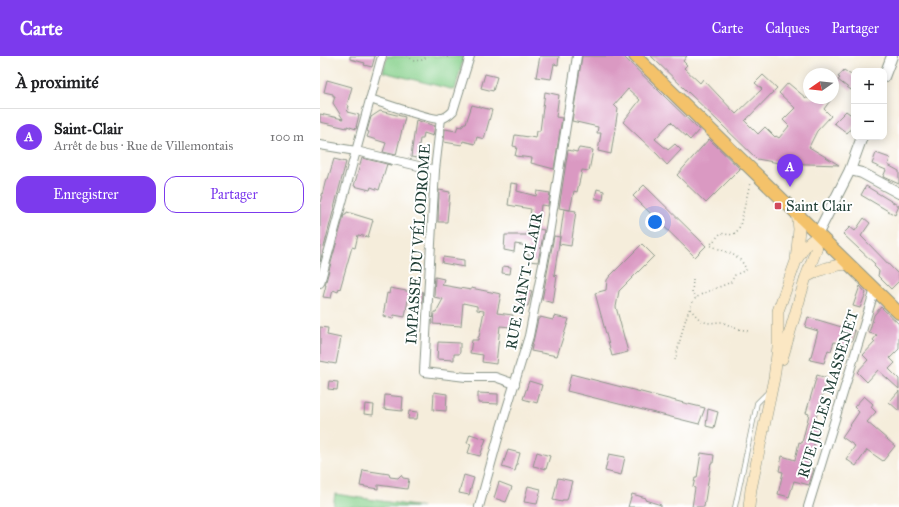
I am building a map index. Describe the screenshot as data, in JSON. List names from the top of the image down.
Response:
{
  "streets": {
    "street": ["IMPASSE DU VÉLODROME", "RUE SAINT-CLAIR", "RUE JULES MASSENET"]
  },
  "crossings": [
    ["IMPASSE DU VÉLODROME", "RUE SAINT-CLAIR"]
  ],
  "places": {
    "transit": ["Saint Clair"]
  },
  "north": "left",
  "page": {
    "header": "Carte",
    "nav": ["Carte", "Calques", "Partager"],
    "heading": "À proximité",
    "map_buttons": ["+", "−"],
    "list": [
      {
        "mark": "A",
        "name": "Saint-Clair",
        "note": "Arrêt de bus · Rue de Villemontais",
        "value": "100 m"
      }
    ],
    "pins": "A",
    "buttons": ["Enregistrer", "Partager"]
  }
}
